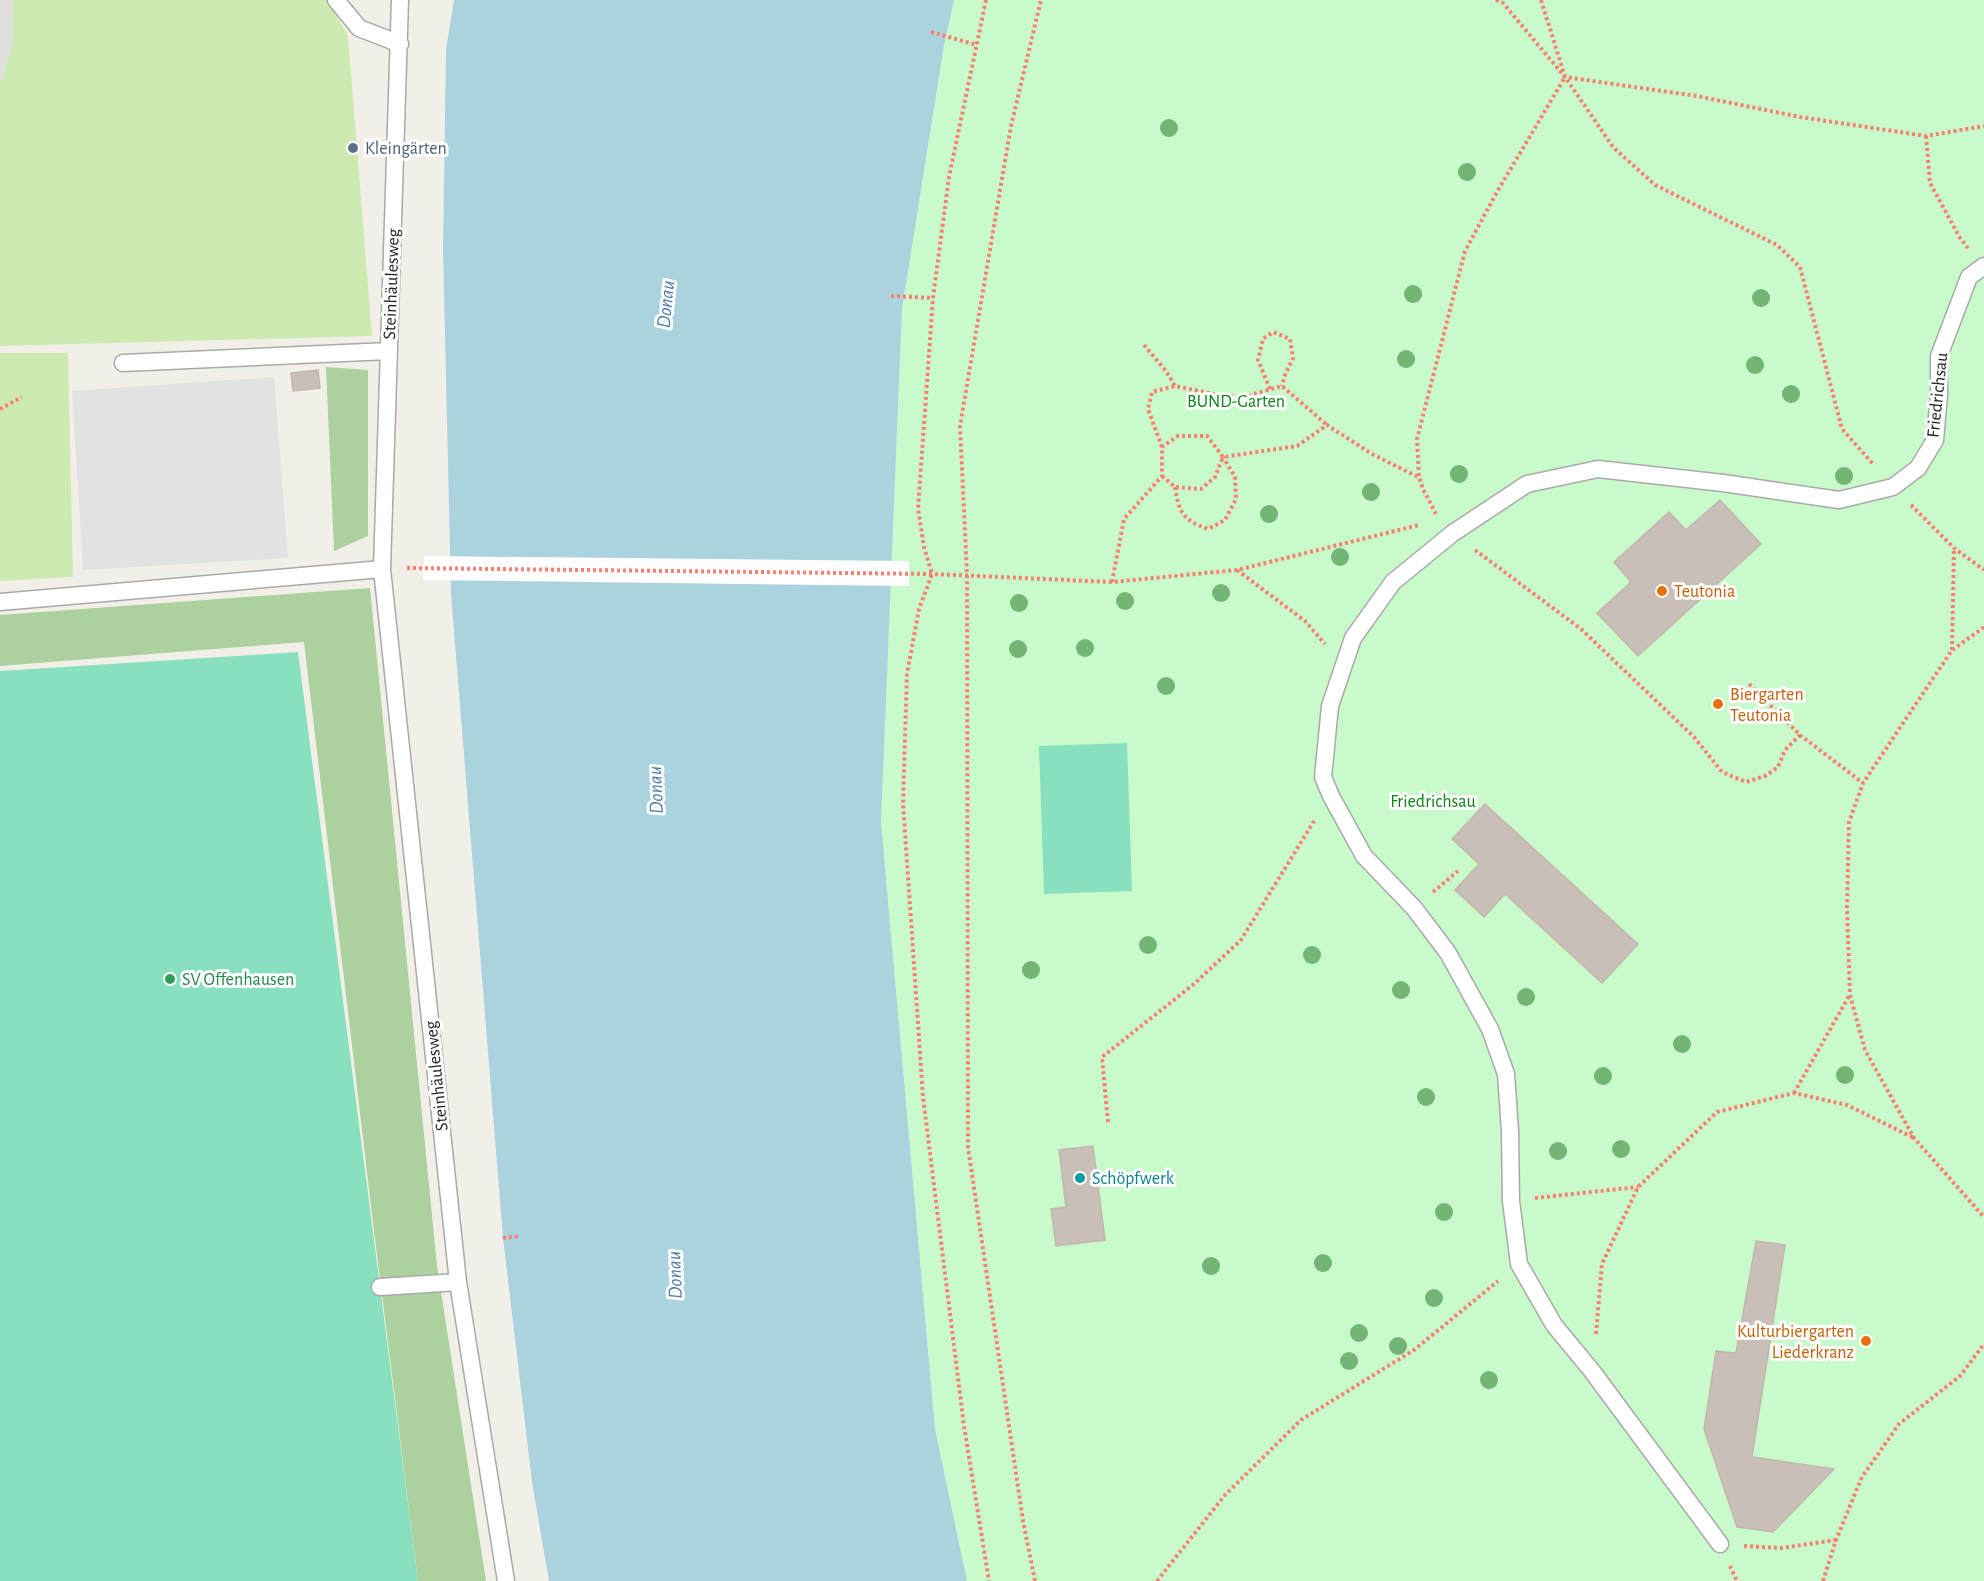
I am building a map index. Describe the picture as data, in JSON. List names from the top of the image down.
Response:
{
  "streets": {
    "lane": ["Steinhäulesweg", "Friedrichsau"]
  },
  "water": ["Donau"],
  "parks": ["BUND-Garten", "Friedrichsau"],
  "places": [
    "Kleingärten",
    "Teutonia",
    "Biergarten Teutonia",
    "SV Offenhausen",
    "Schöpfwerk",
    "Kulturbiergarten Liederkranz"
  ]
}
